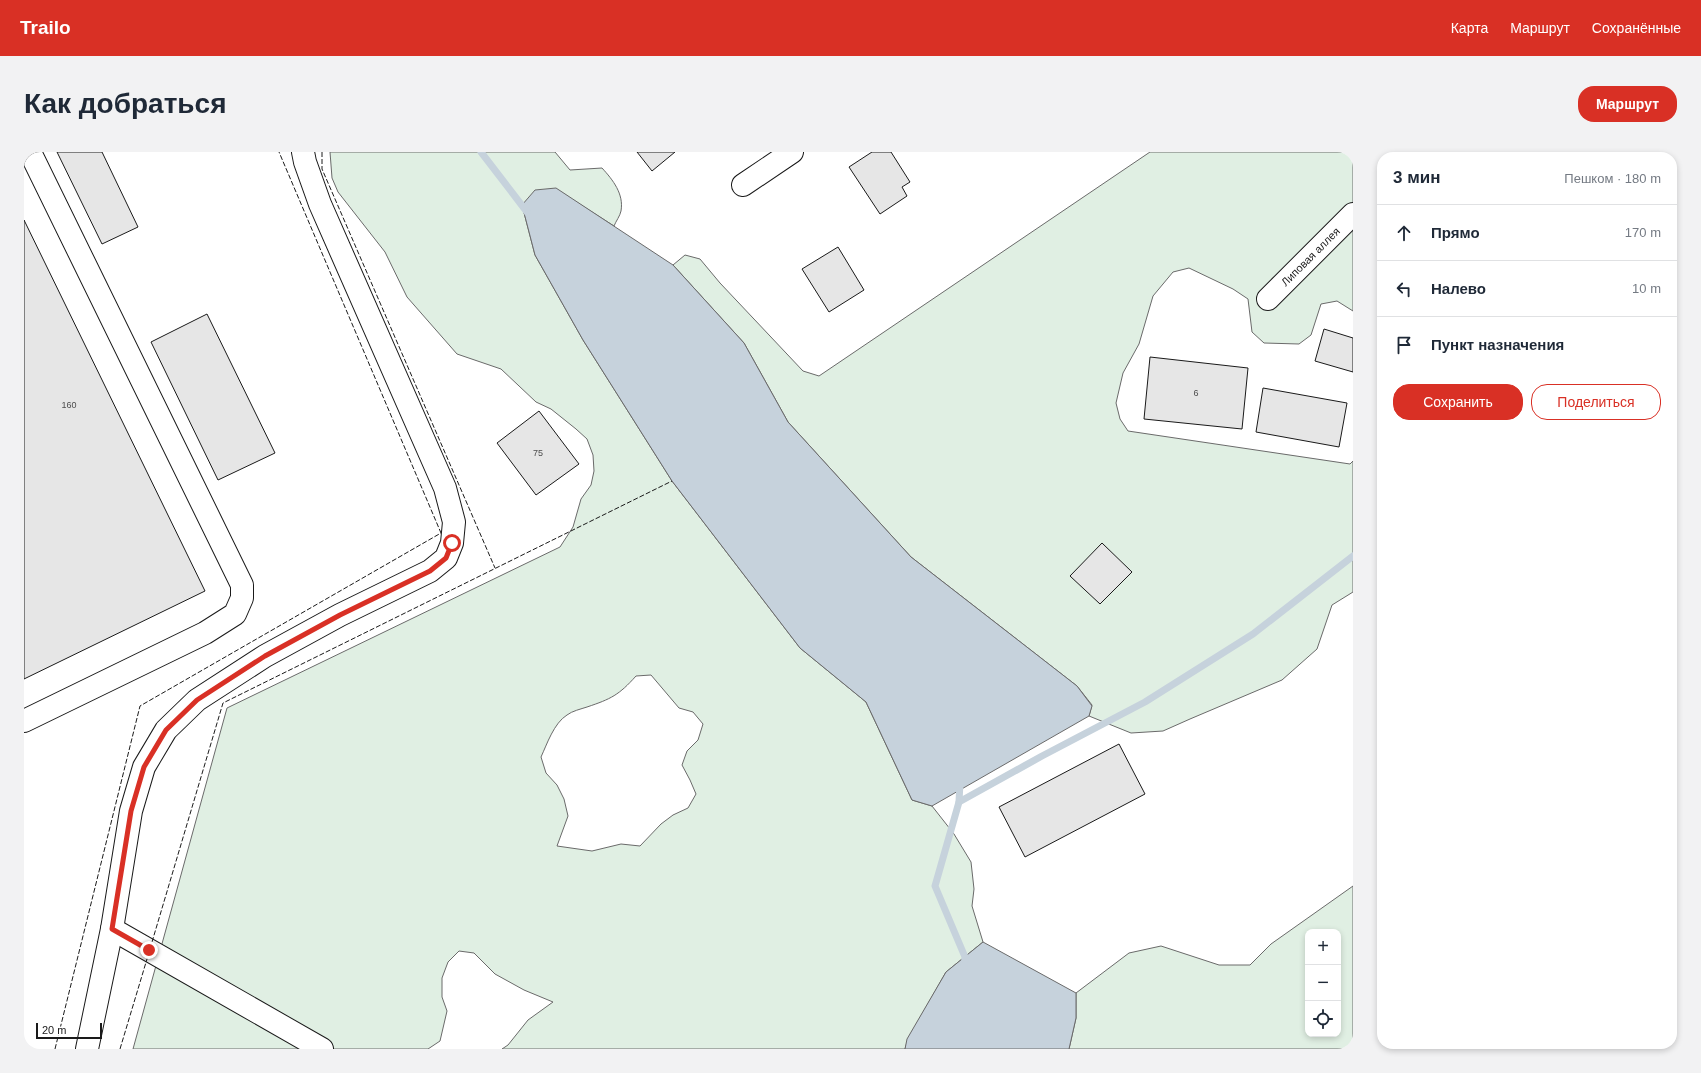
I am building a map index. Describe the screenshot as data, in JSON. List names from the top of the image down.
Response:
{
  "streets": {
    "street": ["Липовая аллея"]
  },
  "house_numbers": ["6", "160", "75"],
  "scale_bar": "20 m",
  "page": {
    "header": "Trailo",
    "nav": ["Карта", "Маршрут", "Сохранённые"],
    "buttons": [
      "Маршрут",
      ["Сохранить", "Поделиться"]
    ],
    "title": "Как добраться",
    "heading": ["3 мин", "Пешком · 180 m"],
    "list": [
      ["Прямо", "170 m"],
      ["Налево", "10 m"],
      "Пункт назначения"
    ],
    "map_buttons": ["+", "−"],
    "scale": "20 m"
  }
}
